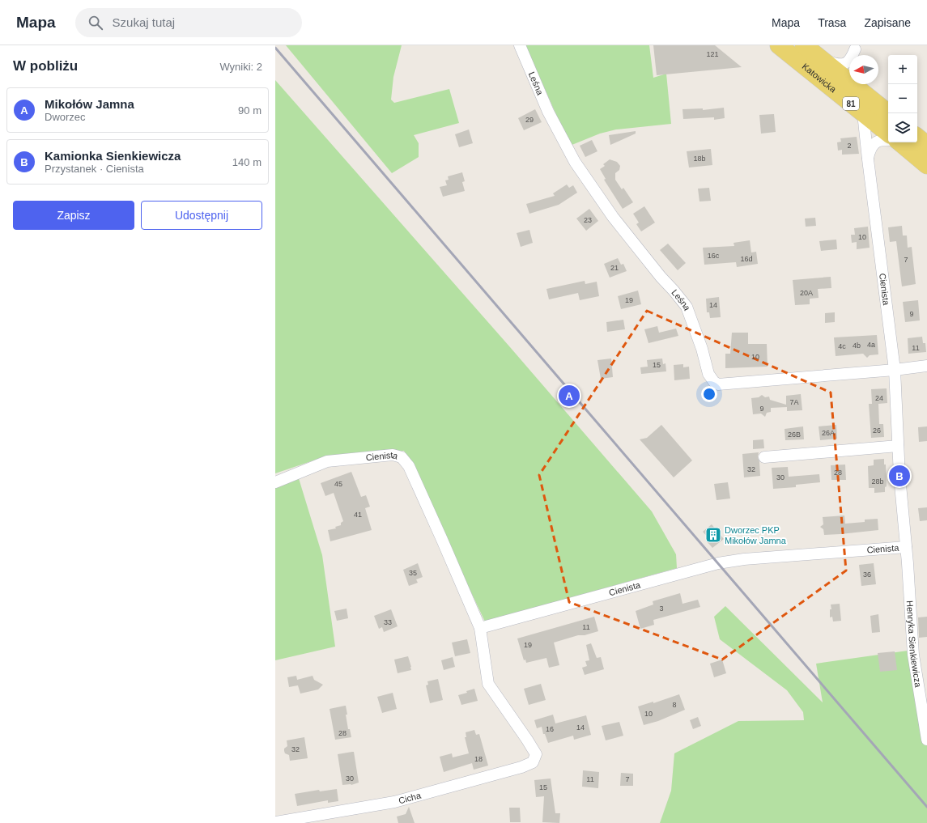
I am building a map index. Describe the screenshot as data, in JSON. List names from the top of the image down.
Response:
{
  "streets": {
    "main road": ["Katowicka", "81"],
    "street": [
      "Leśna",
      "Cienista",
      "Henryka Sienkiewicza",
      "Cicha"
    ]
  },
  "crossings": [
    ["Leśna", "Cienista"],
    ["Cienista", "Henryka Sienkiewicza"],
    ["Cienista", "Cicha"]
  ],
  "places": {
    "building": ["Dworzec PKP Mikołów Jamna"]
  },
  "house_numbers": [
    "121",
    "29",
    "2",
    "18b",
    "23",
    "10",
    "16c",
    "16d",
    "7",
    "21",
    "20A",
    "19",
    "14",
    "9",
    "4a",
    "4b",
    "4c",
    "11",
    "10",
    "15",
    "24",
    "7A",
    "9",
    "26",
    "26A",
    "26B",
    "32",
    "28",
    "30",
    "28b",
    "45",
    "41",
    "35",
    "36",
    "3",
    "33",
    "11",
    "19",
    "8",
    "10",
    "14",
    "16",
    "28",
    "32",
    "18",
    "30",
    "11",
    "7",
    "15"
  ],
  "north": "left",
  "page": {
    "header": "Mapa",
    "search": "Szukaj tutaj",
    "nav": ["Mapa", "Trasa", "Zapisane"],
    "heading": ["W pobliżu", "Wyniki: 2"],
    "map_buttons": ["+", "−"],
    "list": [
      {
        "mark": "A",
        "name": "Mikołów Jamna",
        "note": "Dworzec",
        "value": "90 m"
      },
      {
        "mark": "B",
        "name": "Kamionka Sienkiewicza",
        "note": "Przystanek · Cienista",
        "value": "140 m"
      }
    ],
    "buttons": ["Zapisz", "Udostępnij"],
    "pins": ["A", "B"]
  }
}
